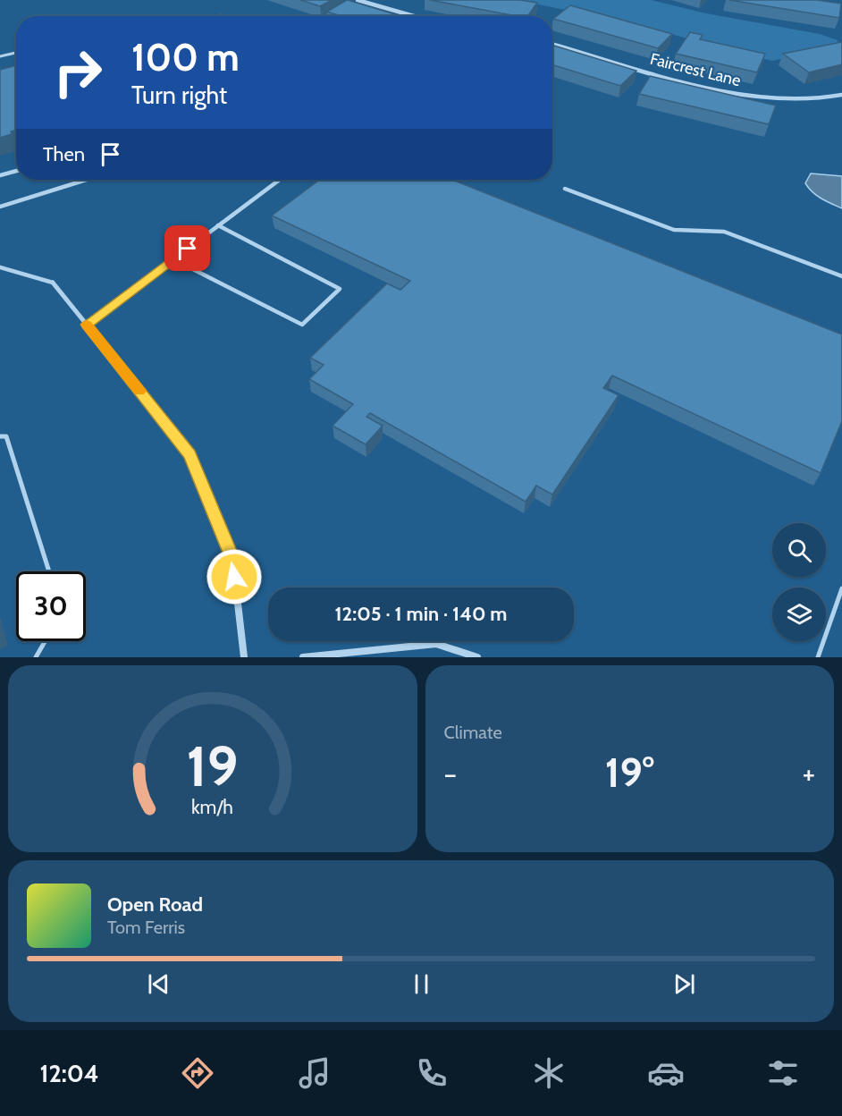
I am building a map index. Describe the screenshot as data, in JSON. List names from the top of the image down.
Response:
{
  "streets": {
    "street": ["Faircrest Lane"]
  },
  "page": {
    "turn": ["100 m", "Turn right"],
    "then": "Then",
    "limit": "30",
    "trip": "12:05 · 1 min · 140 m",
    "tile": "Climate",
    "heat": ["−", "19°", "+"],
    "song": ["Open Road", "Tom Ferris"],
    "tabs": "12:04",
    "gauge": ["19", "km/h"]
  }
}
